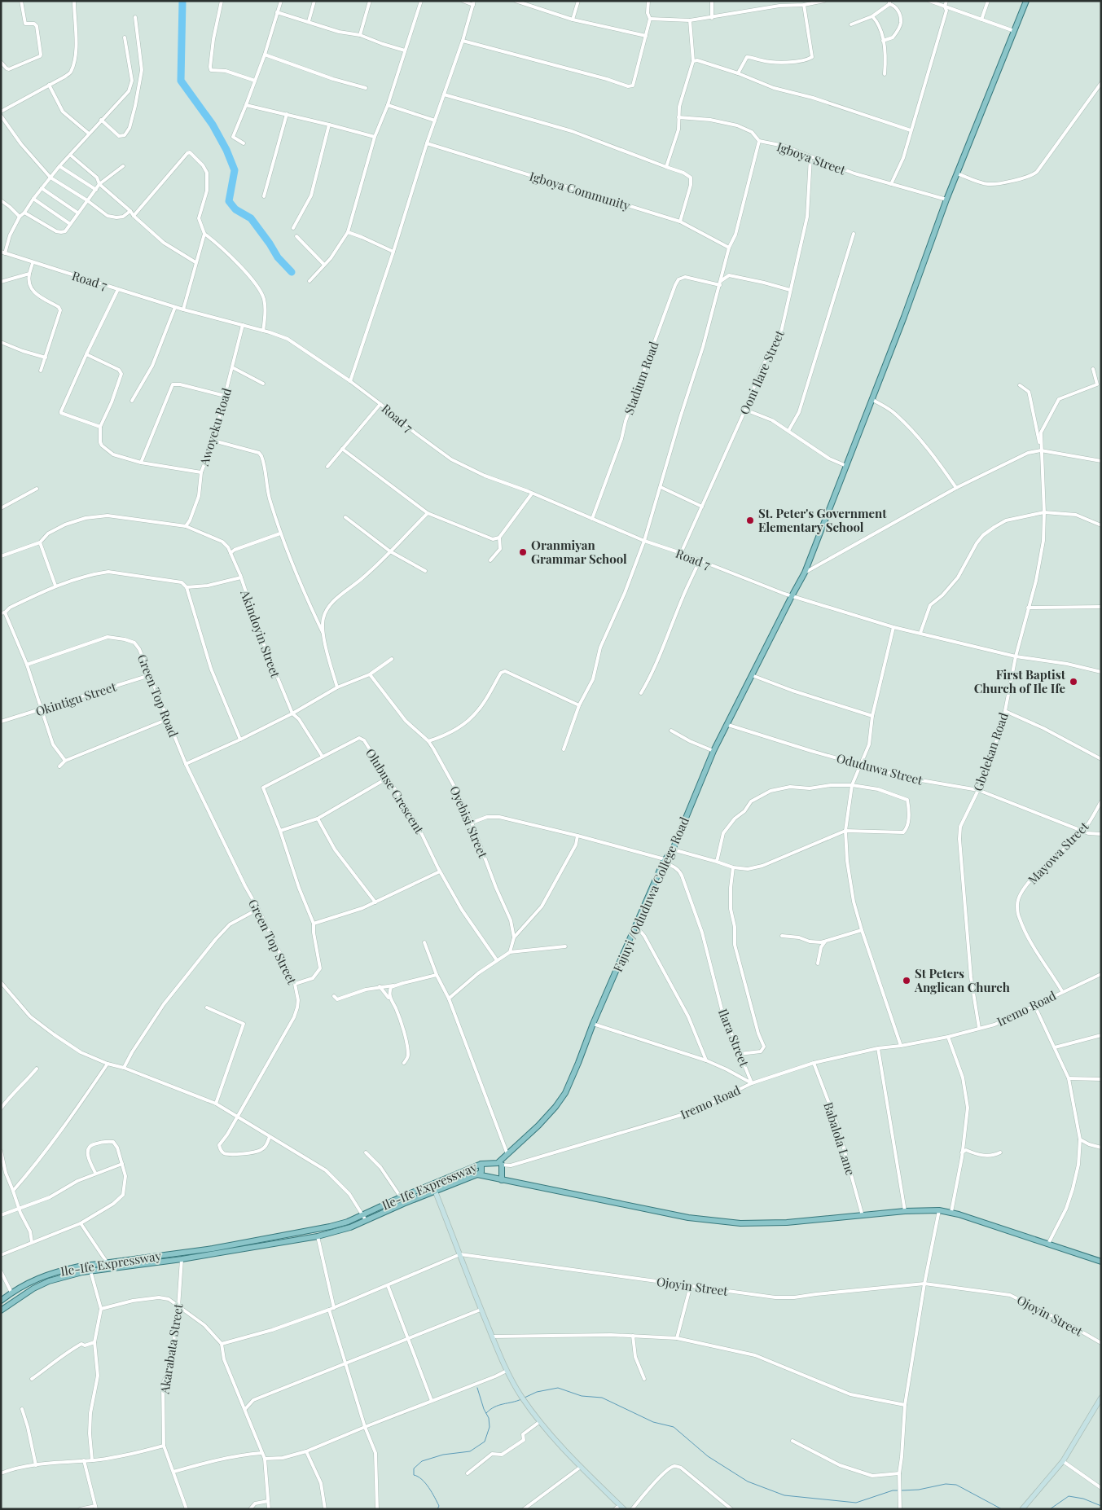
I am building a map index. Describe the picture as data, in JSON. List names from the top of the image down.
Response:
{
  "streets": {
    "main road": ["Fajuyi /Oduduwa College Road", "Ile-Ife Expressway"],
    "street": [
      "Igboya Street",
      "Igboya Community",
      "Road 7",
      "Ooni Ilare Street",
      "Stadium Road",
      "Awoyeku Road",
      "Akindoyin Street",
      "Green Top Road",
      "Okintigu Street",
      "Gbelekan Road",
      "Oduduwa Street",
      "Olubuse Crescent",
      "Oyebisi Street",
      "Mayowa Street",
      "Green Top Street",
      "Iremo Road",
      "Ilara Street",
      "Babalola Lane",
      "Ojoyin Street",
      "Akarabata Street"
    ]
  },
  "crossings": [
    ["Igboya Street", "Ooni Ilare Street"],
    ["Igboya Street", "Fajuyi /Oduduwa College Road"],
    ["Road 7", "Ooni Ilare Street"],
    ["Road 7", "Stadium Road"],
    ["Road 7", "Awoyeku Road"],
    ["Road 7", "Gbelekan Road"],
    ["Road 7", "Fajuyi /Oduduwa College Road"],
    ["Awoyeku Road", "Akindoyin Street"],
    ["Akindoyin Street", "Olubuse Crescent"],
    ["Green Top Road", "Okintigu Street"],
    ["Green Top Road", "Green Top Street"],
    ["Gbelekan Road", "Oduduwa Street"],
    ["Gbelekan Road", "Iremo Road"],
    ["Oduduwa Street", "Mayowa Street"],
    ["Oduduwa Street", "Fajuyi /Oduduwa College Road"],
    ["Olubuse Crescent", "Green Top Street"],
    ["Oyebisi Street", "Ilara Street"],
    ["Mayowa Street", "Iremo Road"],
    ["Fajuyi /Oduduwa College Road", "Iremo Road"],
    ["Fajuyi /Oduduwa College Road", "Ilara Street"],
    ["Iremo Road", "Ilara Street"],
    ["Iremo Road", "Babalola Lane"],
    ["Ile-Ife Expressway", "Akarabata Street"]
  ],
  "places": [
    "St. Peter's Government Elementary School",
    "Oranmiyan Grammar School",
    "First Baptist Church of Ile Ife",
    "St Peters Anglican Church"
  ]
}
